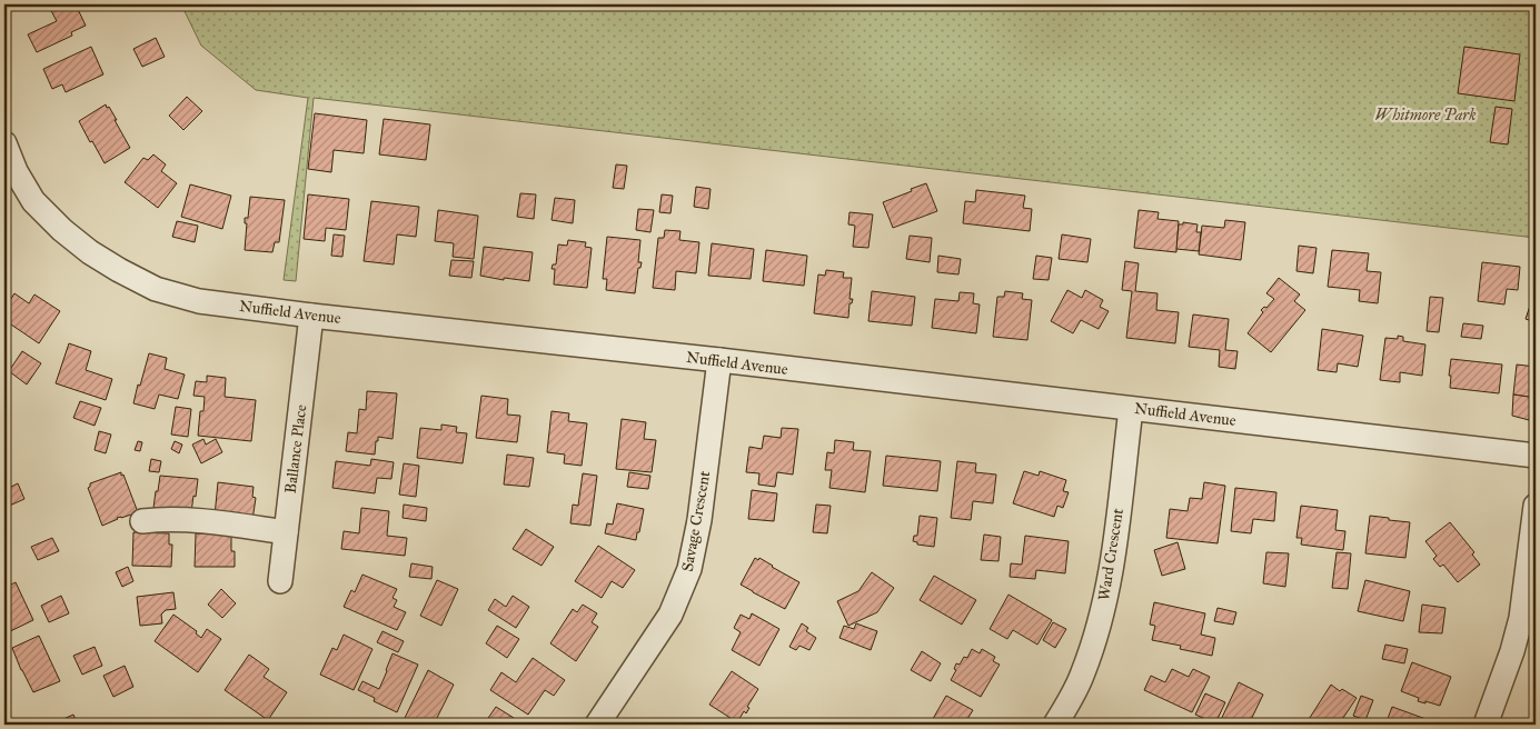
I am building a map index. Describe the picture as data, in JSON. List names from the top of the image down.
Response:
{
  "streets": {
    "street": [
      "Nuffield Avenue",
      "Ballance Place",
      "Savage Crescent",
      "Ward Crescent"
    ]
  },
  "crossings": [
    ["Nuffield Avenue", "Ballance Place"],
    ["Nuffield Avenue", "Savage Crescent"],
    ["Nuffield Avenue", "Ward Crescent"]
  ],
  "parks": ["Whitmore Park"]
}
